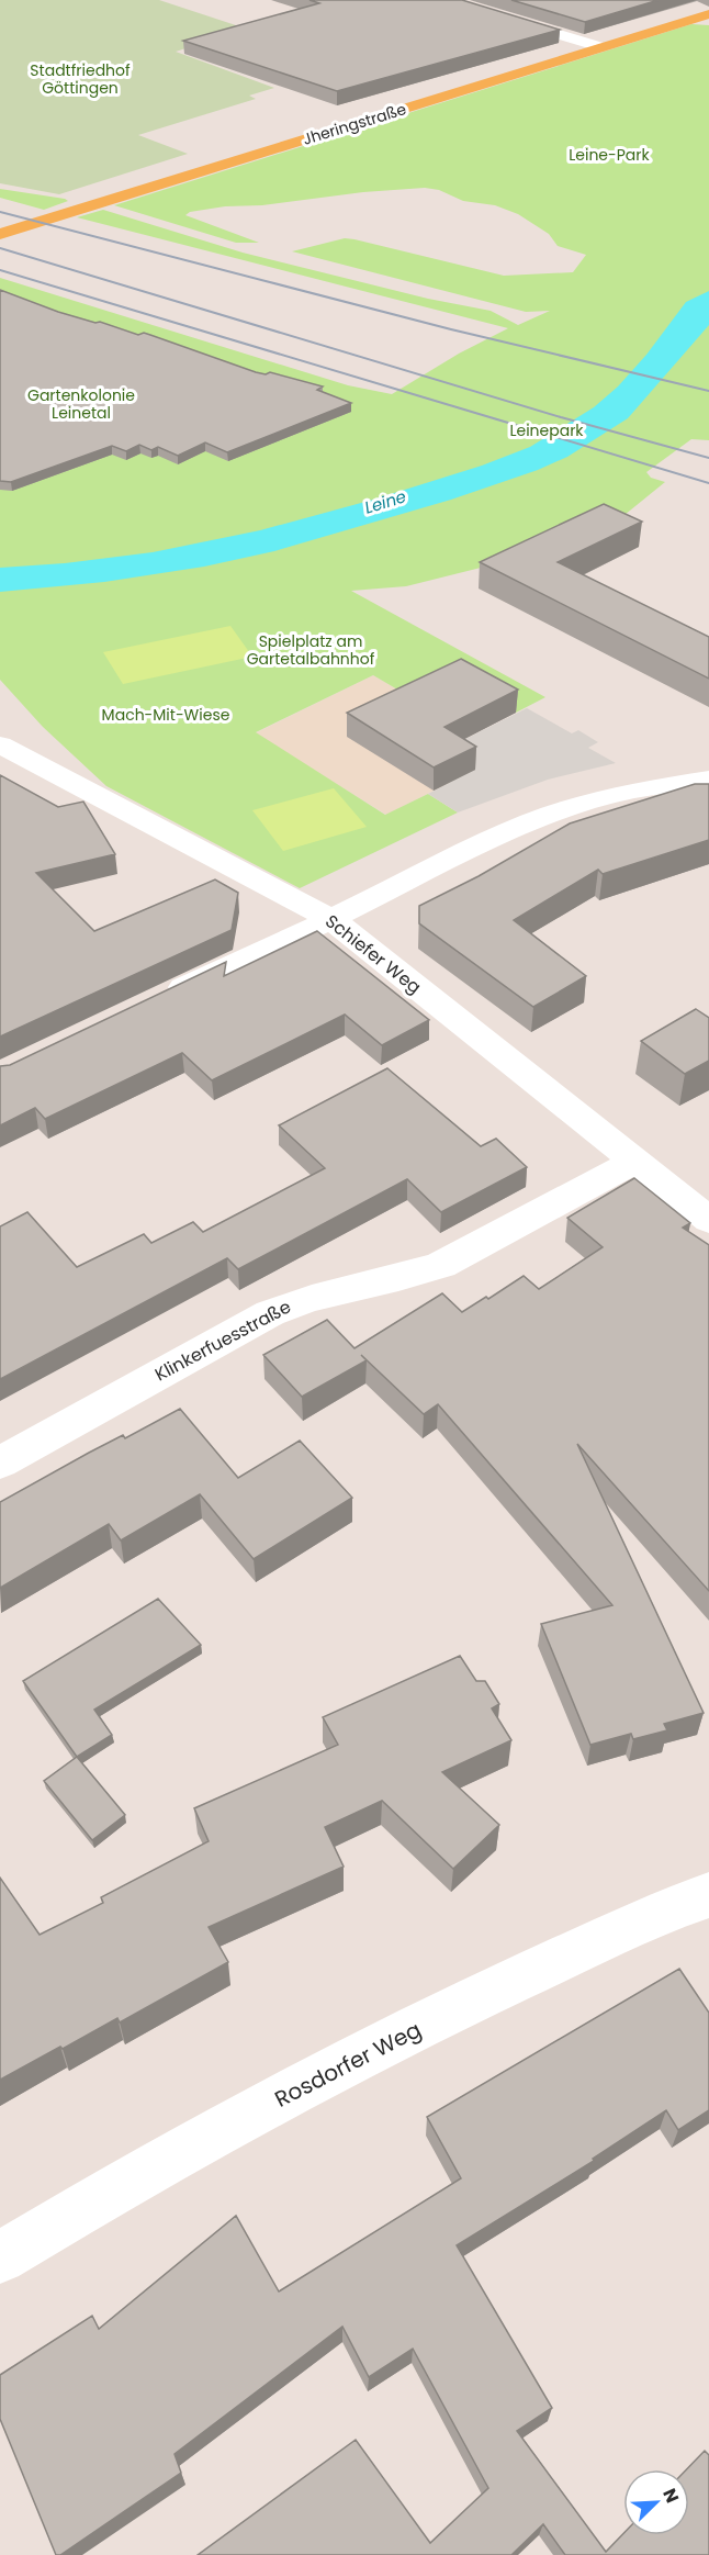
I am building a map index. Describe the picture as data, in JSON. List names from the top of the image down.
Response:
{
  "streets": {
    "main road": ["Jheringstraße"],
    "street": ["Schiefer Weg", "Klinkerfuesstraße", "Rosdorfer Weg"]
  },
  "crossings": [
    ["Schiefer Weg", "Klinkerfuesstraße"]
  ],
  "water": ["Leine"],
  "parks": [
    "Stadtfriedhof Göttingen",
    "Leine-Park",
    "Gartenkolonie Leinetal",
    "Leinepark",
    "Spielplatz am Gartetalbahnhof",
    "Mach-Mit-Wiese"
  ],
  "north": "top right"
}
